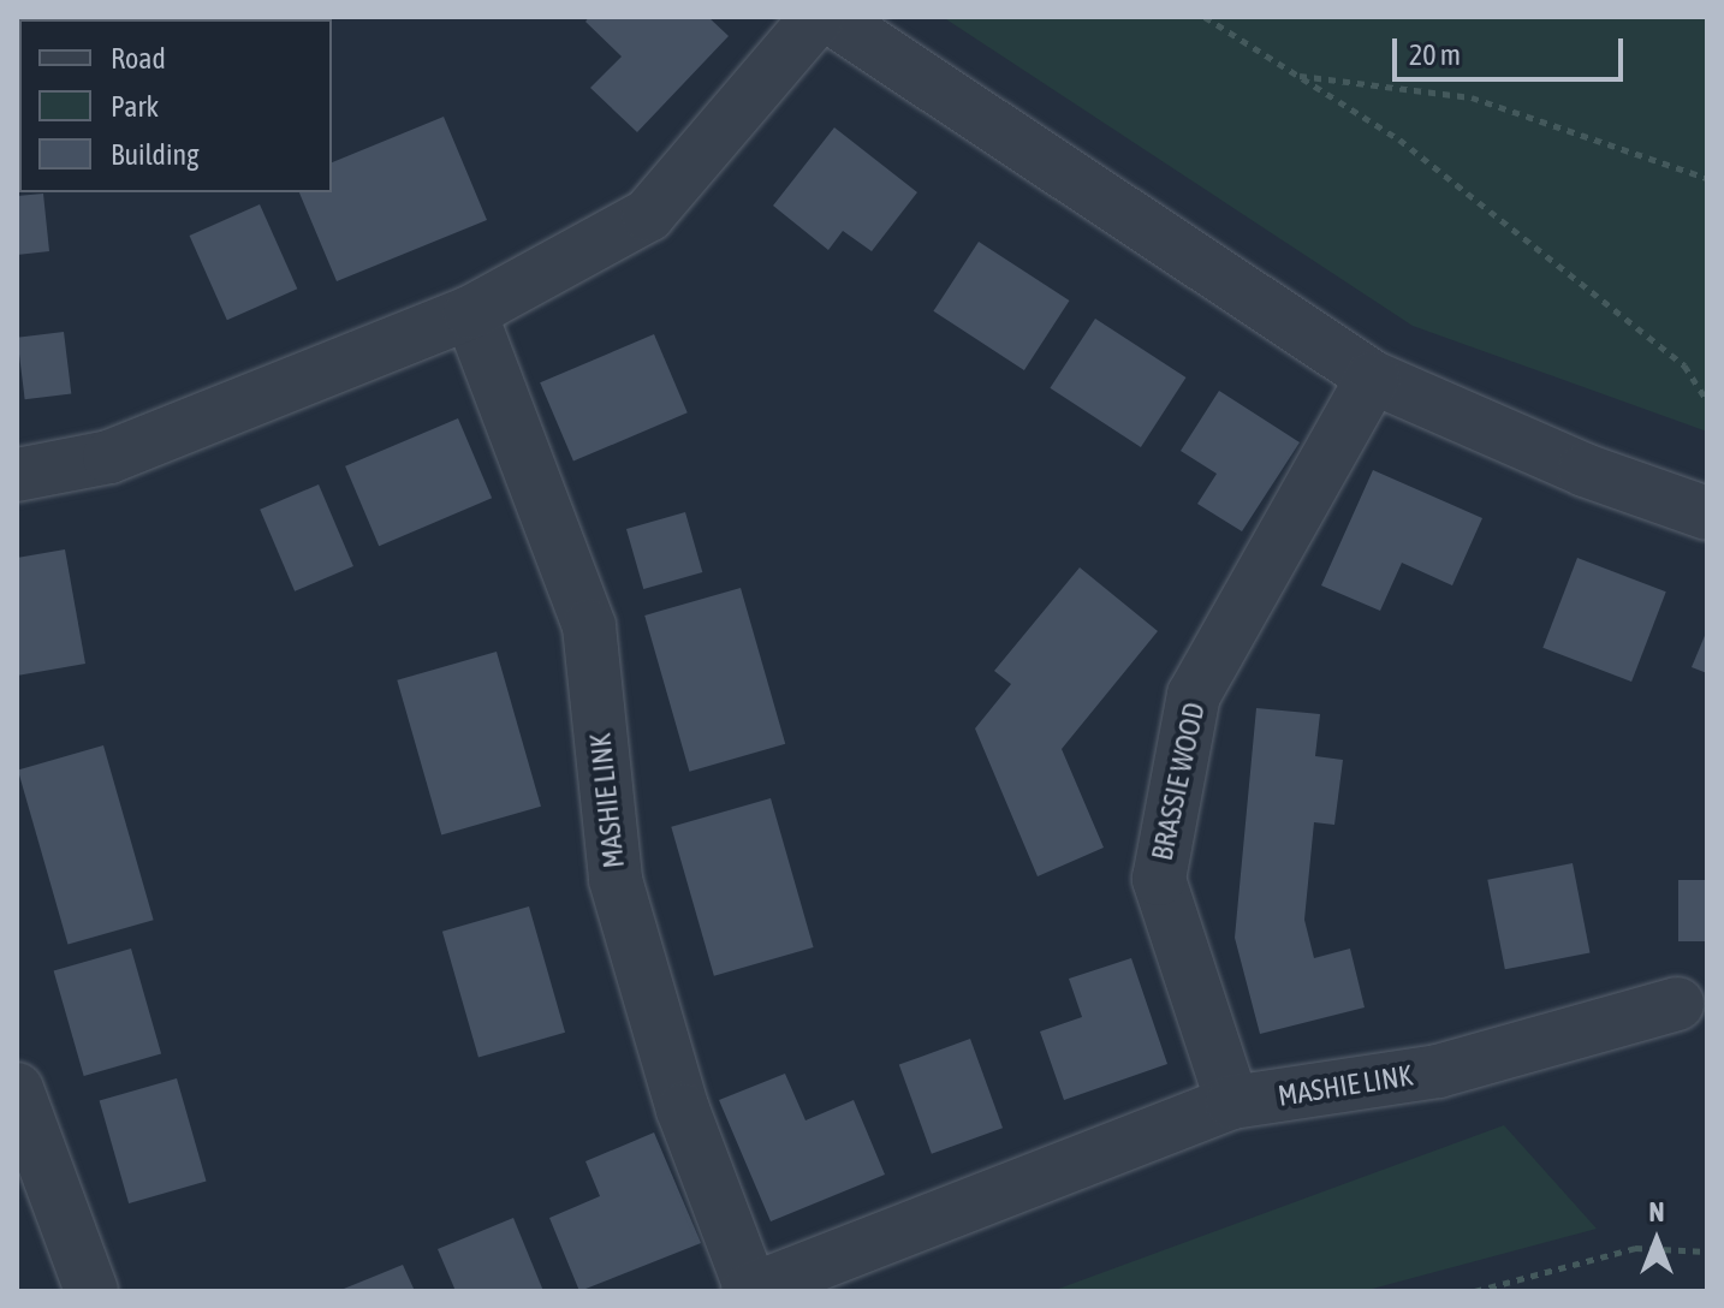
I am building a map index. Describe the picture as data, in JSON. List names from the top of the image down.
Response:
{
  "streets": {
    "street": ["BRASSIE WOOD", "MASHIE LINK"]
  },
  "crossings": [
    ["BRASSIE WOOD", "MASHIE LINK"]
  ],
  "legend": ["Road", "Park", "Building"],
  "scale_bar": "20 m",
  "north": "top"
}
